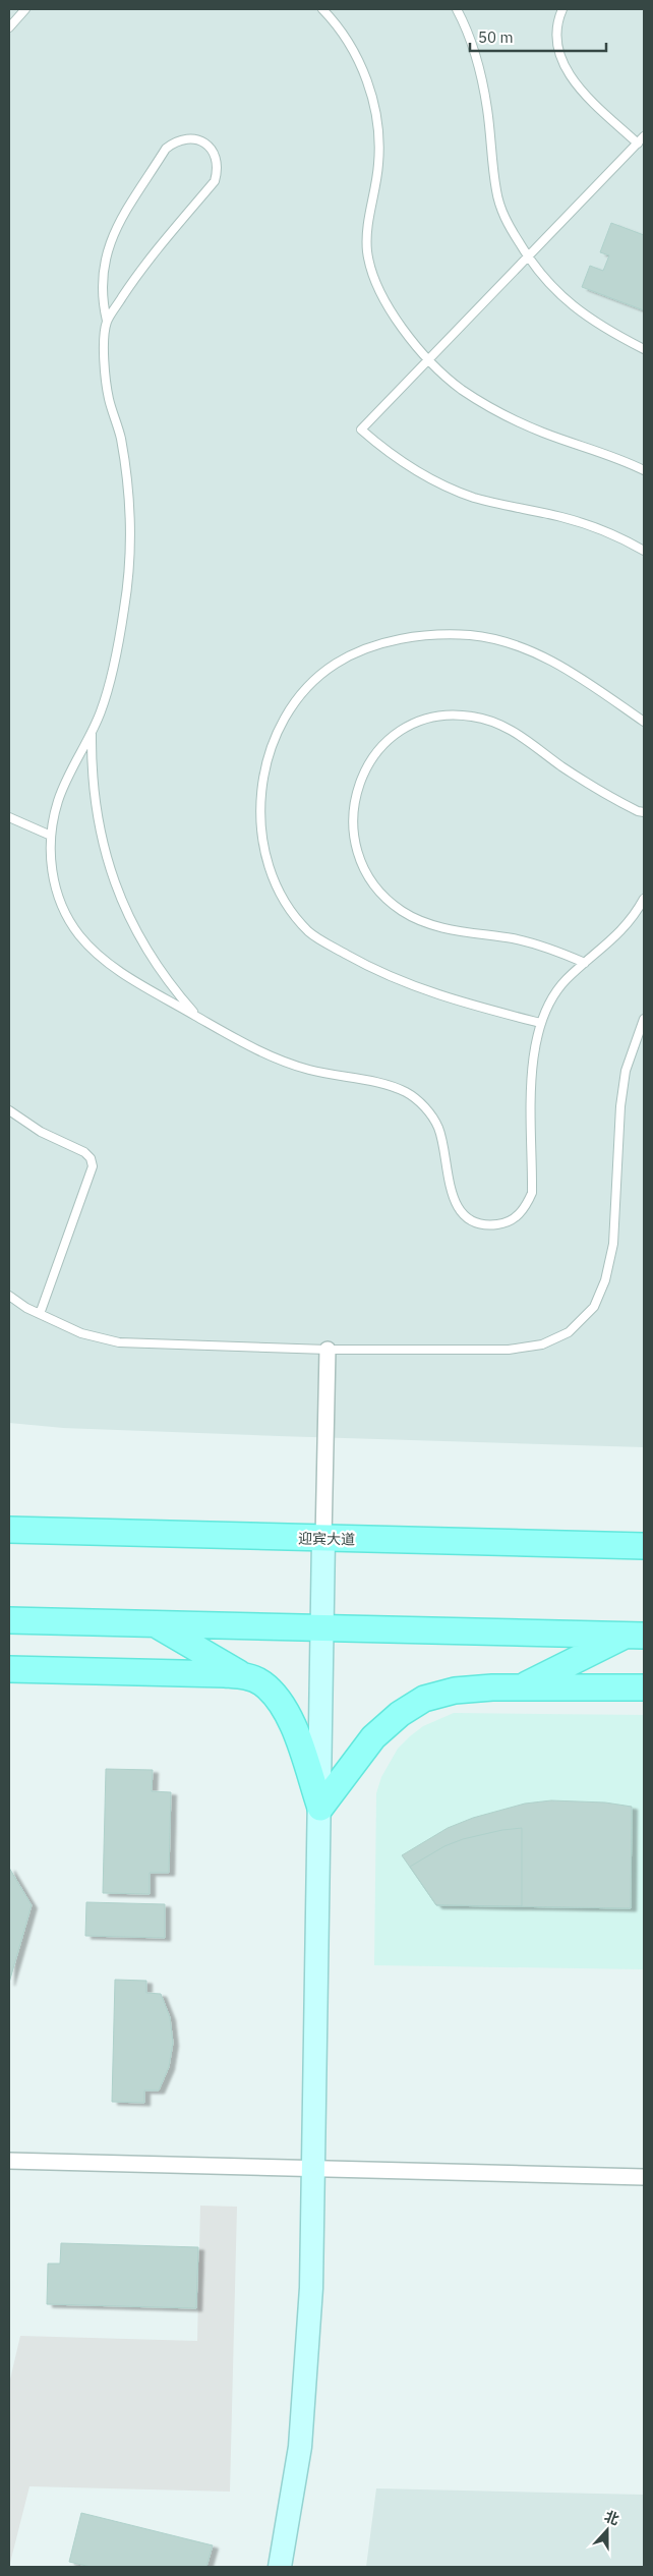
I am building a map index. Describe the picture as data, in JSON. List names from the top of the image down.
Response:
{
  "streets": {
    "main road": ["迎宾大道"]
  },
  "scale_bar": "50 m",
  "north": "top"
}
